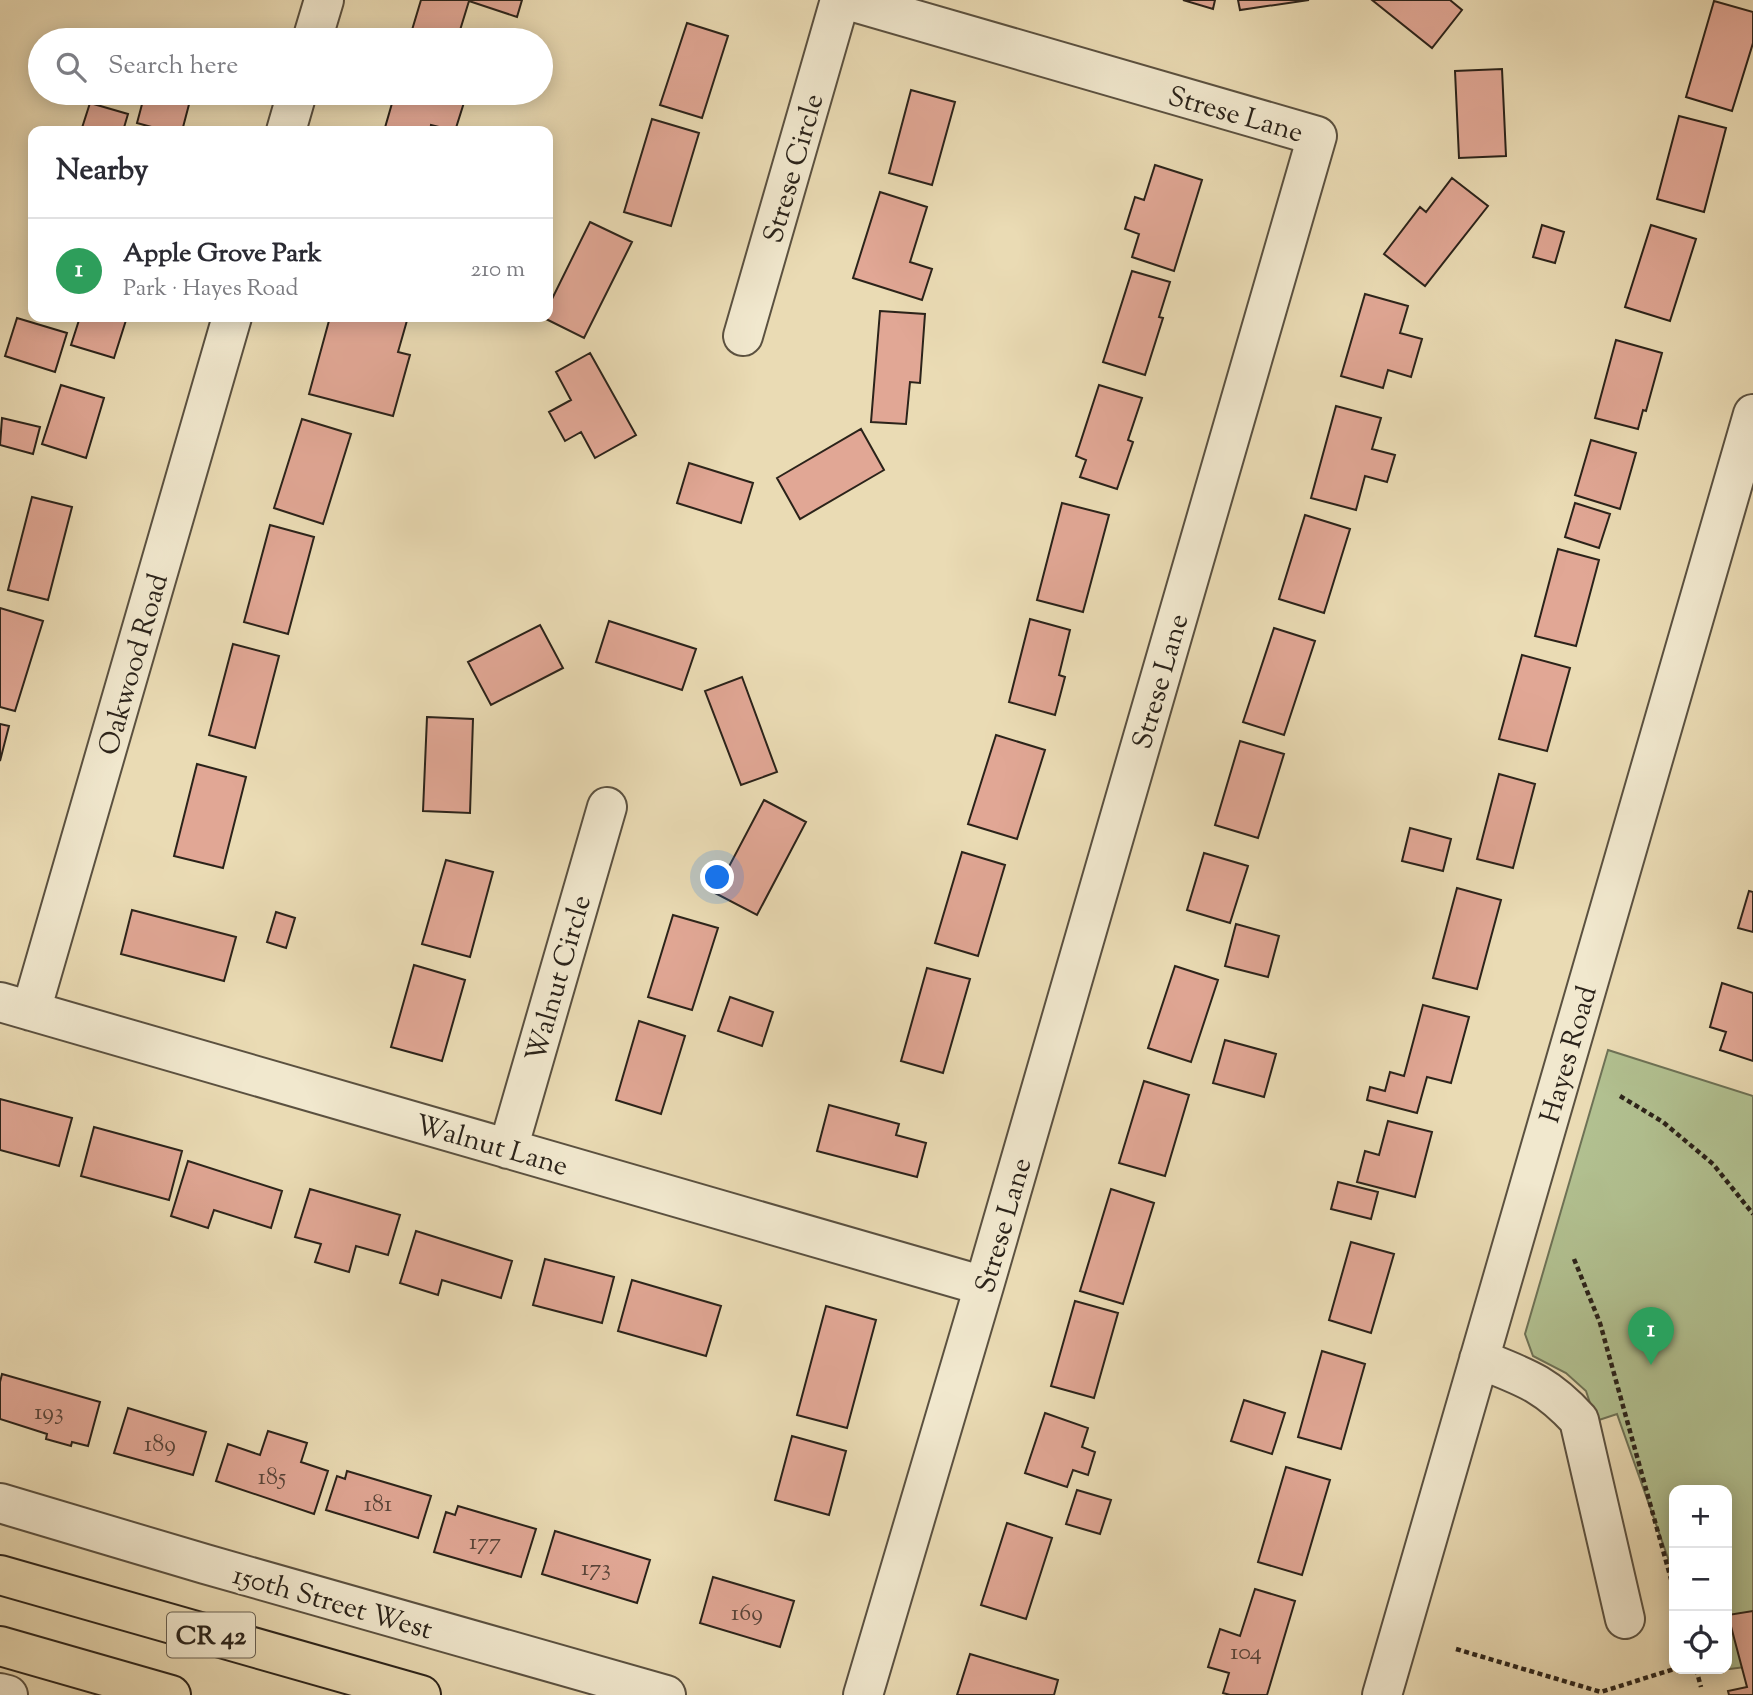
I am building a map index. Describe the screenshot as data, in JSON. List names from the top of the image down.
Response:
{
  "streets": {
    "highway": ["CR 42"],
    "street": [
      "Strese Lane",
      "Strese Circle",
      "Oakwood Road",
      "Walnut Circle",
      "Hayes Road",
      "Walnut Lane",
      "150th Street West"
    ]
  },
  "crossings": [
    ["Strese Lane", "Walnut Lane"],
    ["Oakwood Road", "Walnut Lane"],
    ["Walnut Circle", "Walnut Lane"]
  ],
  "house_numbers": [
    "193",
    "189",
    "185",
    "181",
    "177",
    "173",
    "169",
    "104"
  ],
  "page": {
    "search": "Search here",
    "heading": "Nearby",
    "list": [
      {
        "mark": "1",
        "name": "Apple Grove Park",
        "note": "Park · Hayes Road",
        "value": "210 m"
      }
    ],
    "pins": "1",
    "map_buttons": ["+", "−"]
  }
}
